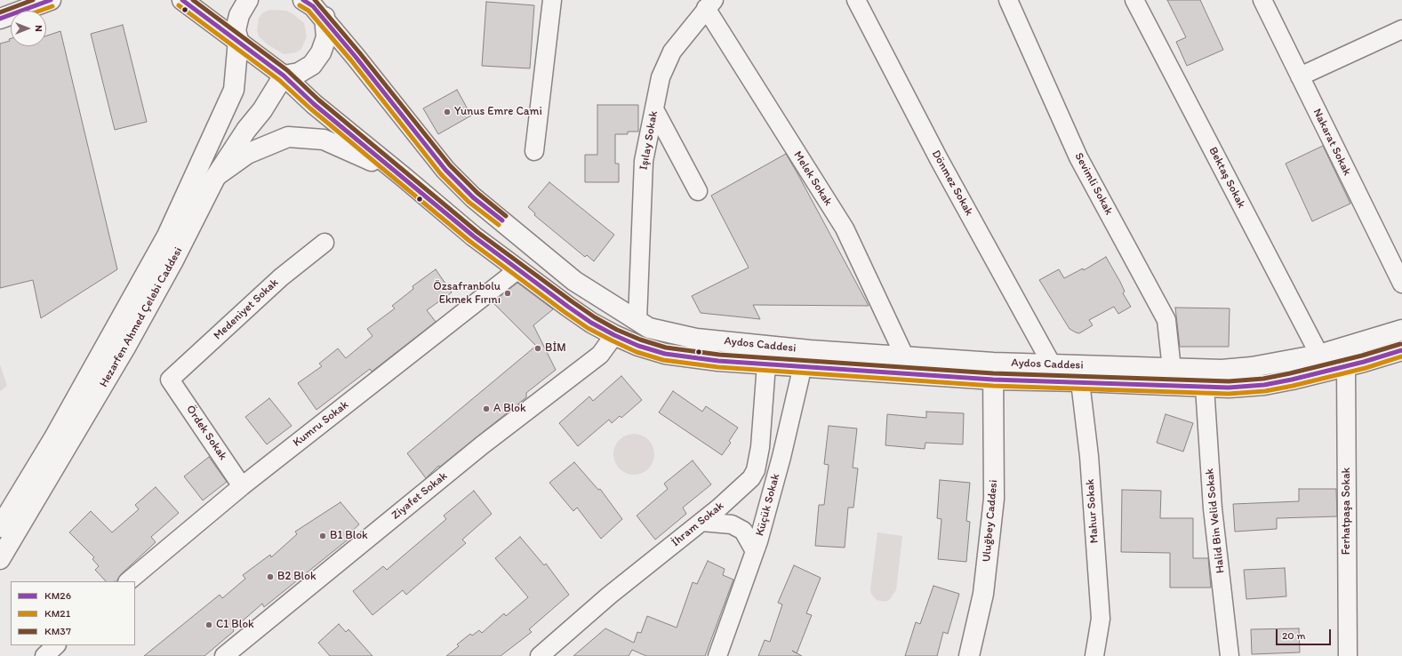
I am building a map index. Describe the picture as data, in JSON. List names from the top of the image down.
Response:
{
  "streets": {
    "main road": ["Hezarfen Ahmed Çelebi Caddesi", "Aydos Caddesi", "Uluğbey Caddesi"],
    "street": [
      "Işılay Sokak",
      "Nakarat Sokak",
      "Bektaş Sokak",
      "Melek Sokak",
      "Dönmez Sokak",
      "Sevimli Sokak",
      "Medeniyet Sokak",
      "Kumru Sokak",
      "Ördek Sokak",
      "Ziyafet Sokak",
      "Küçük Sokak",
      "Mahur Sokak",
      "Ferhatpaşa Sokak",
      "Halid Bin Velid Sokak",
      "İhram Sokak"
    ]
  },
  "crossings": [
    ["Işılay Sokak", "Melek Sokak"],
    ["Işılay Sokak", "Aydos Caddesi"],
    ["Bektaş Sokak", "Aydos Caddesi"],
    ["Melek Sokak", "Aydos Caddesi"],
    ["Dönmez Sokak", "Aydos Caddesi"],
    ["Sevimli Sokak", "Aydos Caddesi"],
    ["Medeniyet Sokak", "Ördek Sokak"],
    ["Hezarfen Ahmed Çelebi Caddesi", "Aydos Caddesi"],
    ["Aydos Caddesi", "Kumru Sokak"],
    ["Aydos Caddesi", "Ziyafet Sokak"],
    ["Aydos Caddesi", "Küçük Sokak"],
    ["Aydos Caddesi", "Mahur Sokak"],
    ["Aydos Caddesi", "Ferhatpaşa Sokak"],
    ["Aydos Caddesi", "Uluğbey Caddesi"],
    ["Aydos Caddesi", "Halid Bin Velid Sokak"],
    ["Aydos Caddesi", "İhram Sokak"],
    ["Kumru Sokak", "Ördek Sokak"]
  ],
  "places": [
    "Yunus Emre Cami",
    "Özsafranbolu Ekmek Fırını",
    "BİM",
    "A Blok",
    "B1 Blok",
    "B2 Blok",
    "C1 Blok"
  ],
  "lines": ["transit line KM26", "transit line KM37", "transit line KM21"],
  "legend": ["KM26", "KM21", "KM37"],
  "scale_bar": "20 m",
  "north": "right"
}
